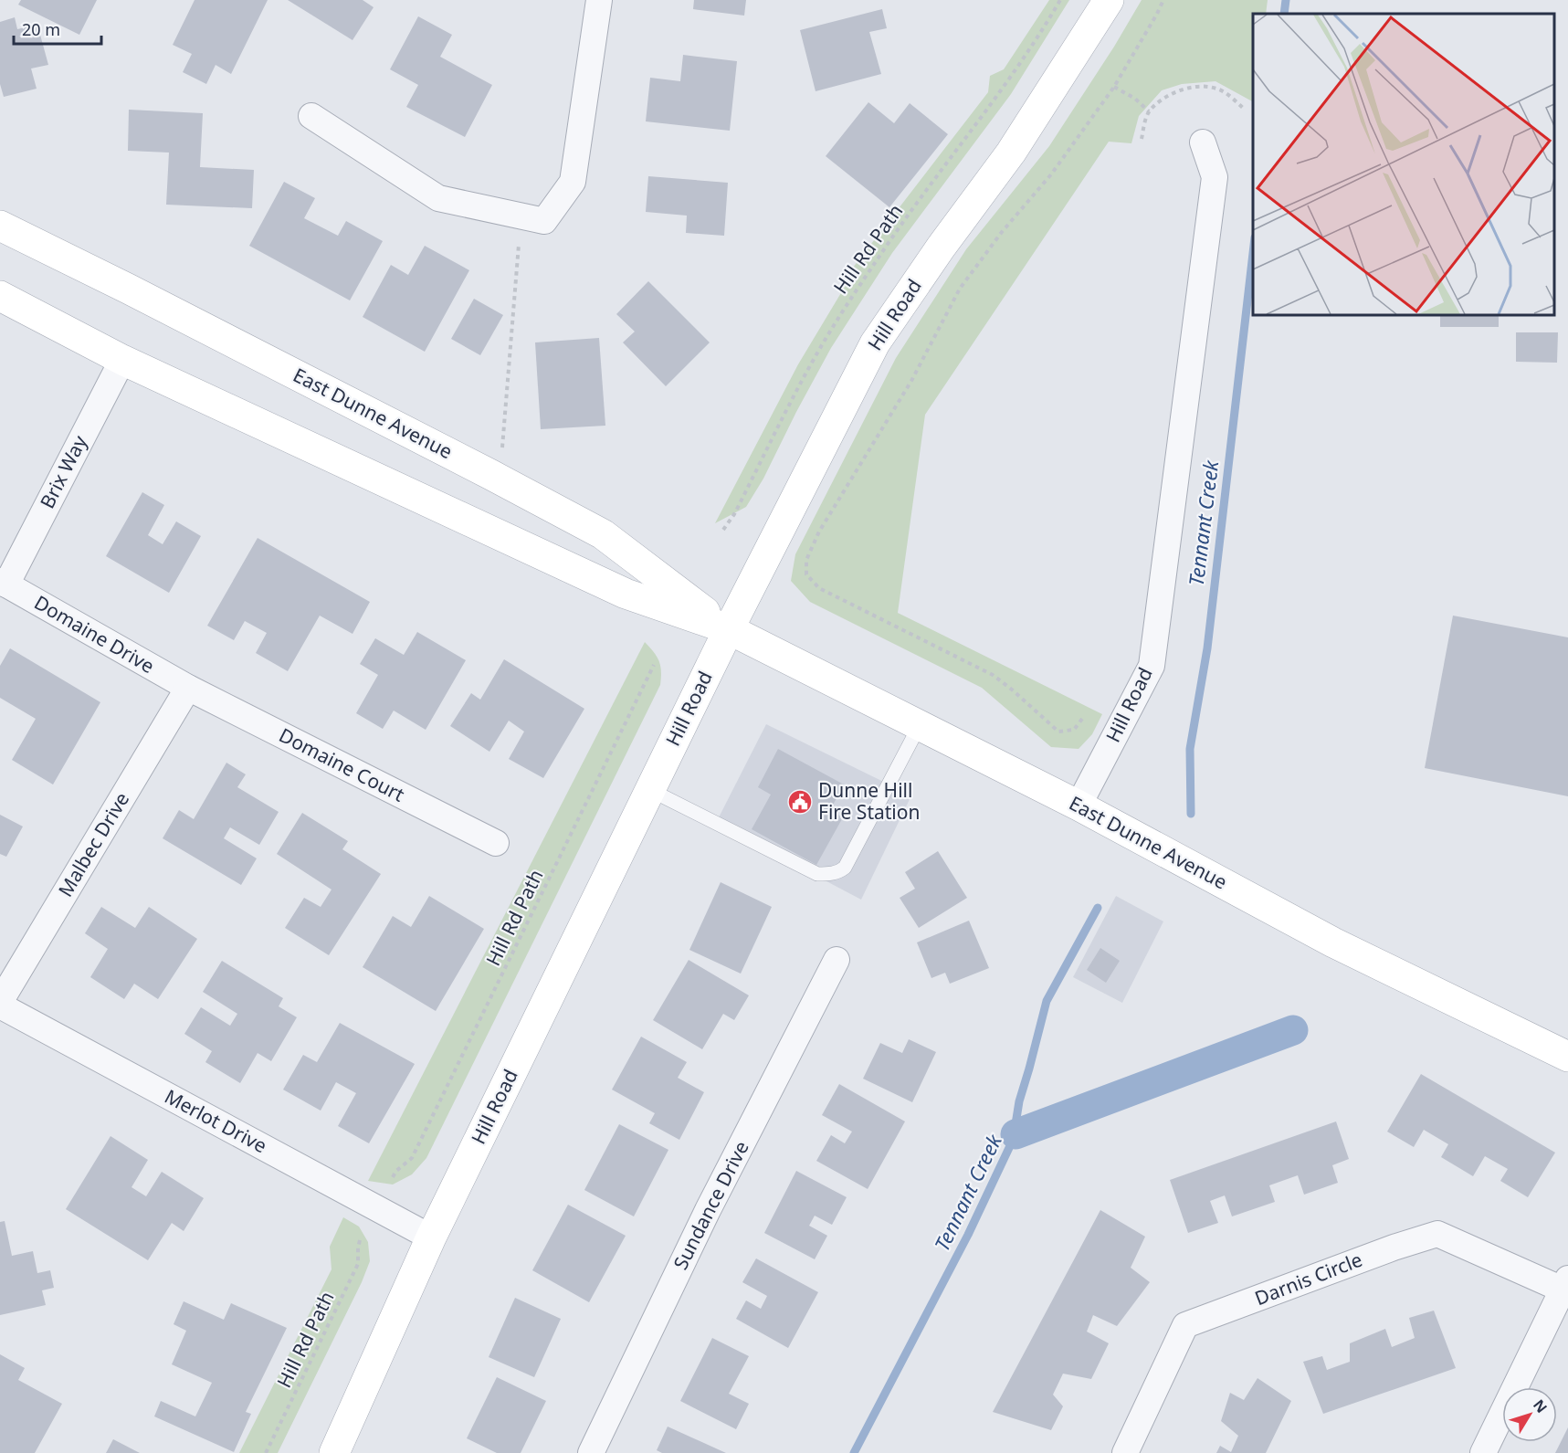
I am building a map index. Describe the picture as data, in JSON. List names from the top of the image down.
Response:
{
  "streets": {
    "main road": ["Hill Road", "East Dunne Avenue"],
    "street": [
      "Brix Way",
      "Domaine Drive",
      "Domaine Court",
      "Malbec Drive",
      "Merlot Drive",
      "Sundance Drive",
      "Darnis Circle"
    ],
    "path": ["Hill Rd Path"]
  },
  "crossings": [
    ["Hill Road", "East Dunne Avenue"],
    ["Hill Road", "Merlot Drive"],
    ["East Dunne Avenue", "Brix Way"],
    ["Brix Way", "Domaine Drive"],
    ["Domaine Drive", "Domaine Court"],
    ["Domaine Drive", "Malbec Drive"],
    ["Domaine Court", "Malbec Drive"],
    ["Malbec Drive", "Merlot Drive"]
  ],
  "water": ["Tennant Creek"],
  "places": {
    "public building": ["Dunne Hill Fire Station"]
  },
  "scale_bar": "20 m",
  "north": "top right"
}
